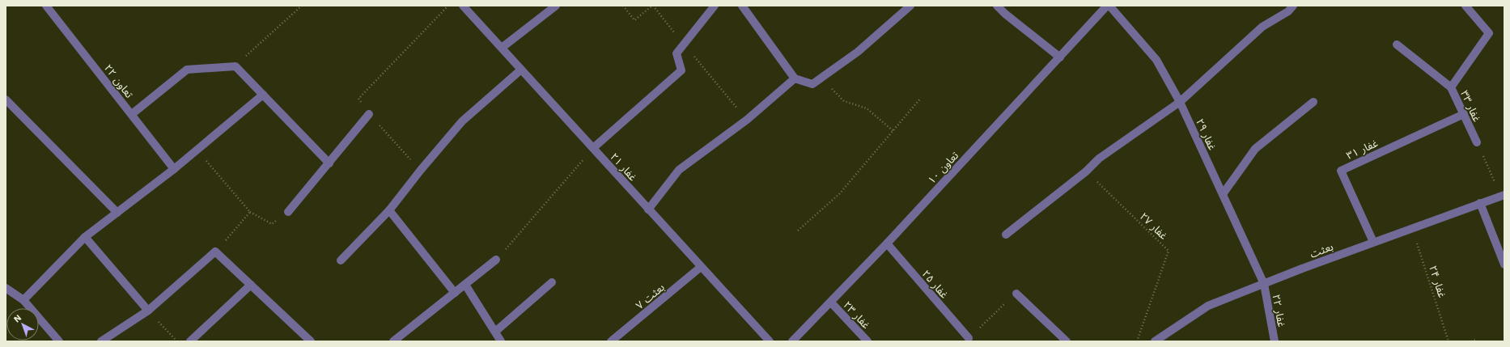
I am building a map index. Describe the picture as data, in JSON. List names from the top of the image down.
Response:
{
  "streets": {
    "street": [
      "تعاون ۲۲",
      "غفار ۳۳",
      "غفار ۲۹",
      "غفار ۳۱",
      "غفار ۲۱",
      "تعاون ۱۰",
      "بعثت",
      "غفار ۲۵",
      "بعثت ۷",
      "غفار ۲۲",
      "غفار ۲۳"
    ],
    "path": ["غفار ۲۷", "غفار ۲۴"]
  },
  "crossings": [
    ["غفار ۳۳", "غفار ۳۱"],
    ["غفار ۲۹", "بعثت"],
    ["غفار ۲۹", "غفار ۲۲"],
    ["غفار ۳۱", "بعثت"],
    ["غفار ۲۱", "بعثت ۷"],
    ["تعاون ۱۰", "غفار ۲۵"],
    ["تعاون ۱۰", "غفار ۲۳"],
    ["بعثت", "غفار ۲۴"],
    ["بعثت", "غفار ۲۲"]
  ],
  "north": "top left"
}
